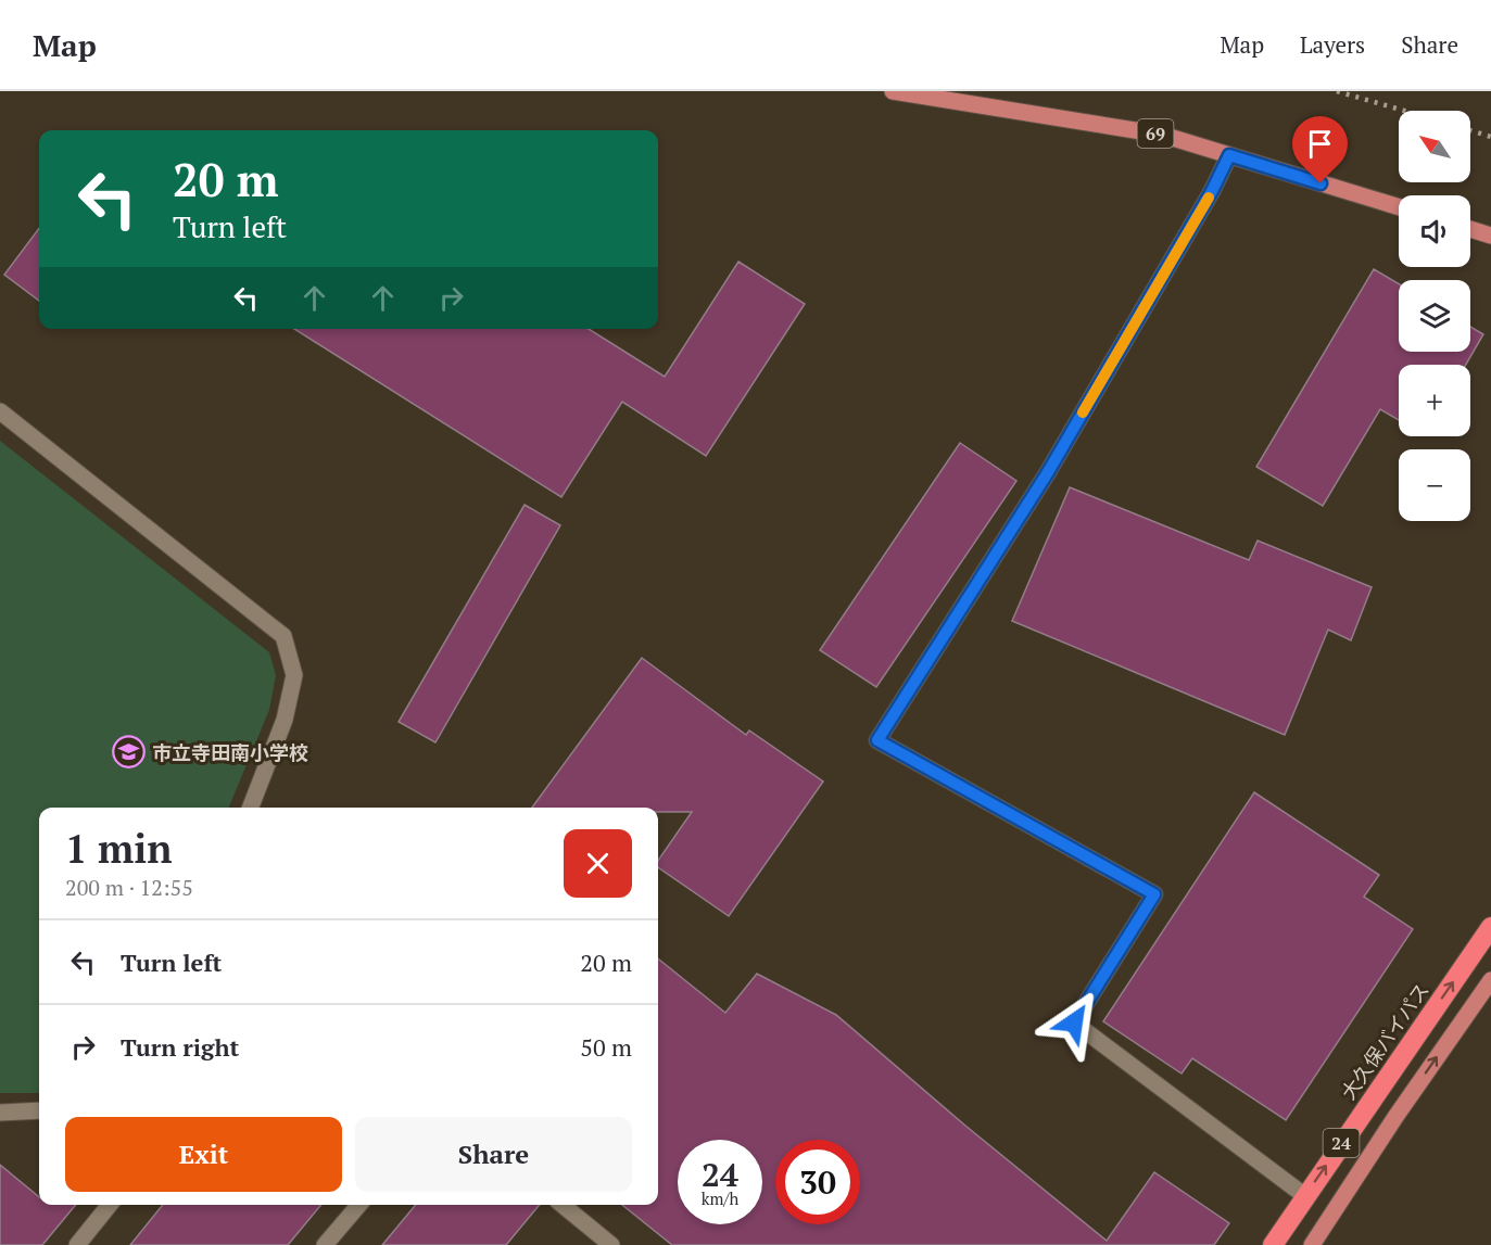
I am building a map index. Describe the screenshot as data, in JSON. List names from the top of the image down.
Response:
{
  "streets": {
    "highway": ["大久保バイパス", "24"],
    "main road": ["69"]
  },
  "one_way": ["大久保バイパス"],
  "places": {
    "school or university": ["市立寺田南小学校"]
  },
  "north": "top left",
  "page": {
    "header": "Map",
    "nav": ["Map", "Layers", "Share"],
    "map_buttons": ["+", "−"],
    "turn": ["20 m", "Turn left"],
    "heading": ["1 min", "200 m · 12:55"],
    "list": [
      {
        "name": "Turn left",
        "value": "20 m"
      },
      {
        "name": "Turn right",
        "value": "50 m"
      }
    ],
    "buttons": ["Exit", "Share"],
    "speed": "24 km/h",
    "limit": "30"
  }
}
